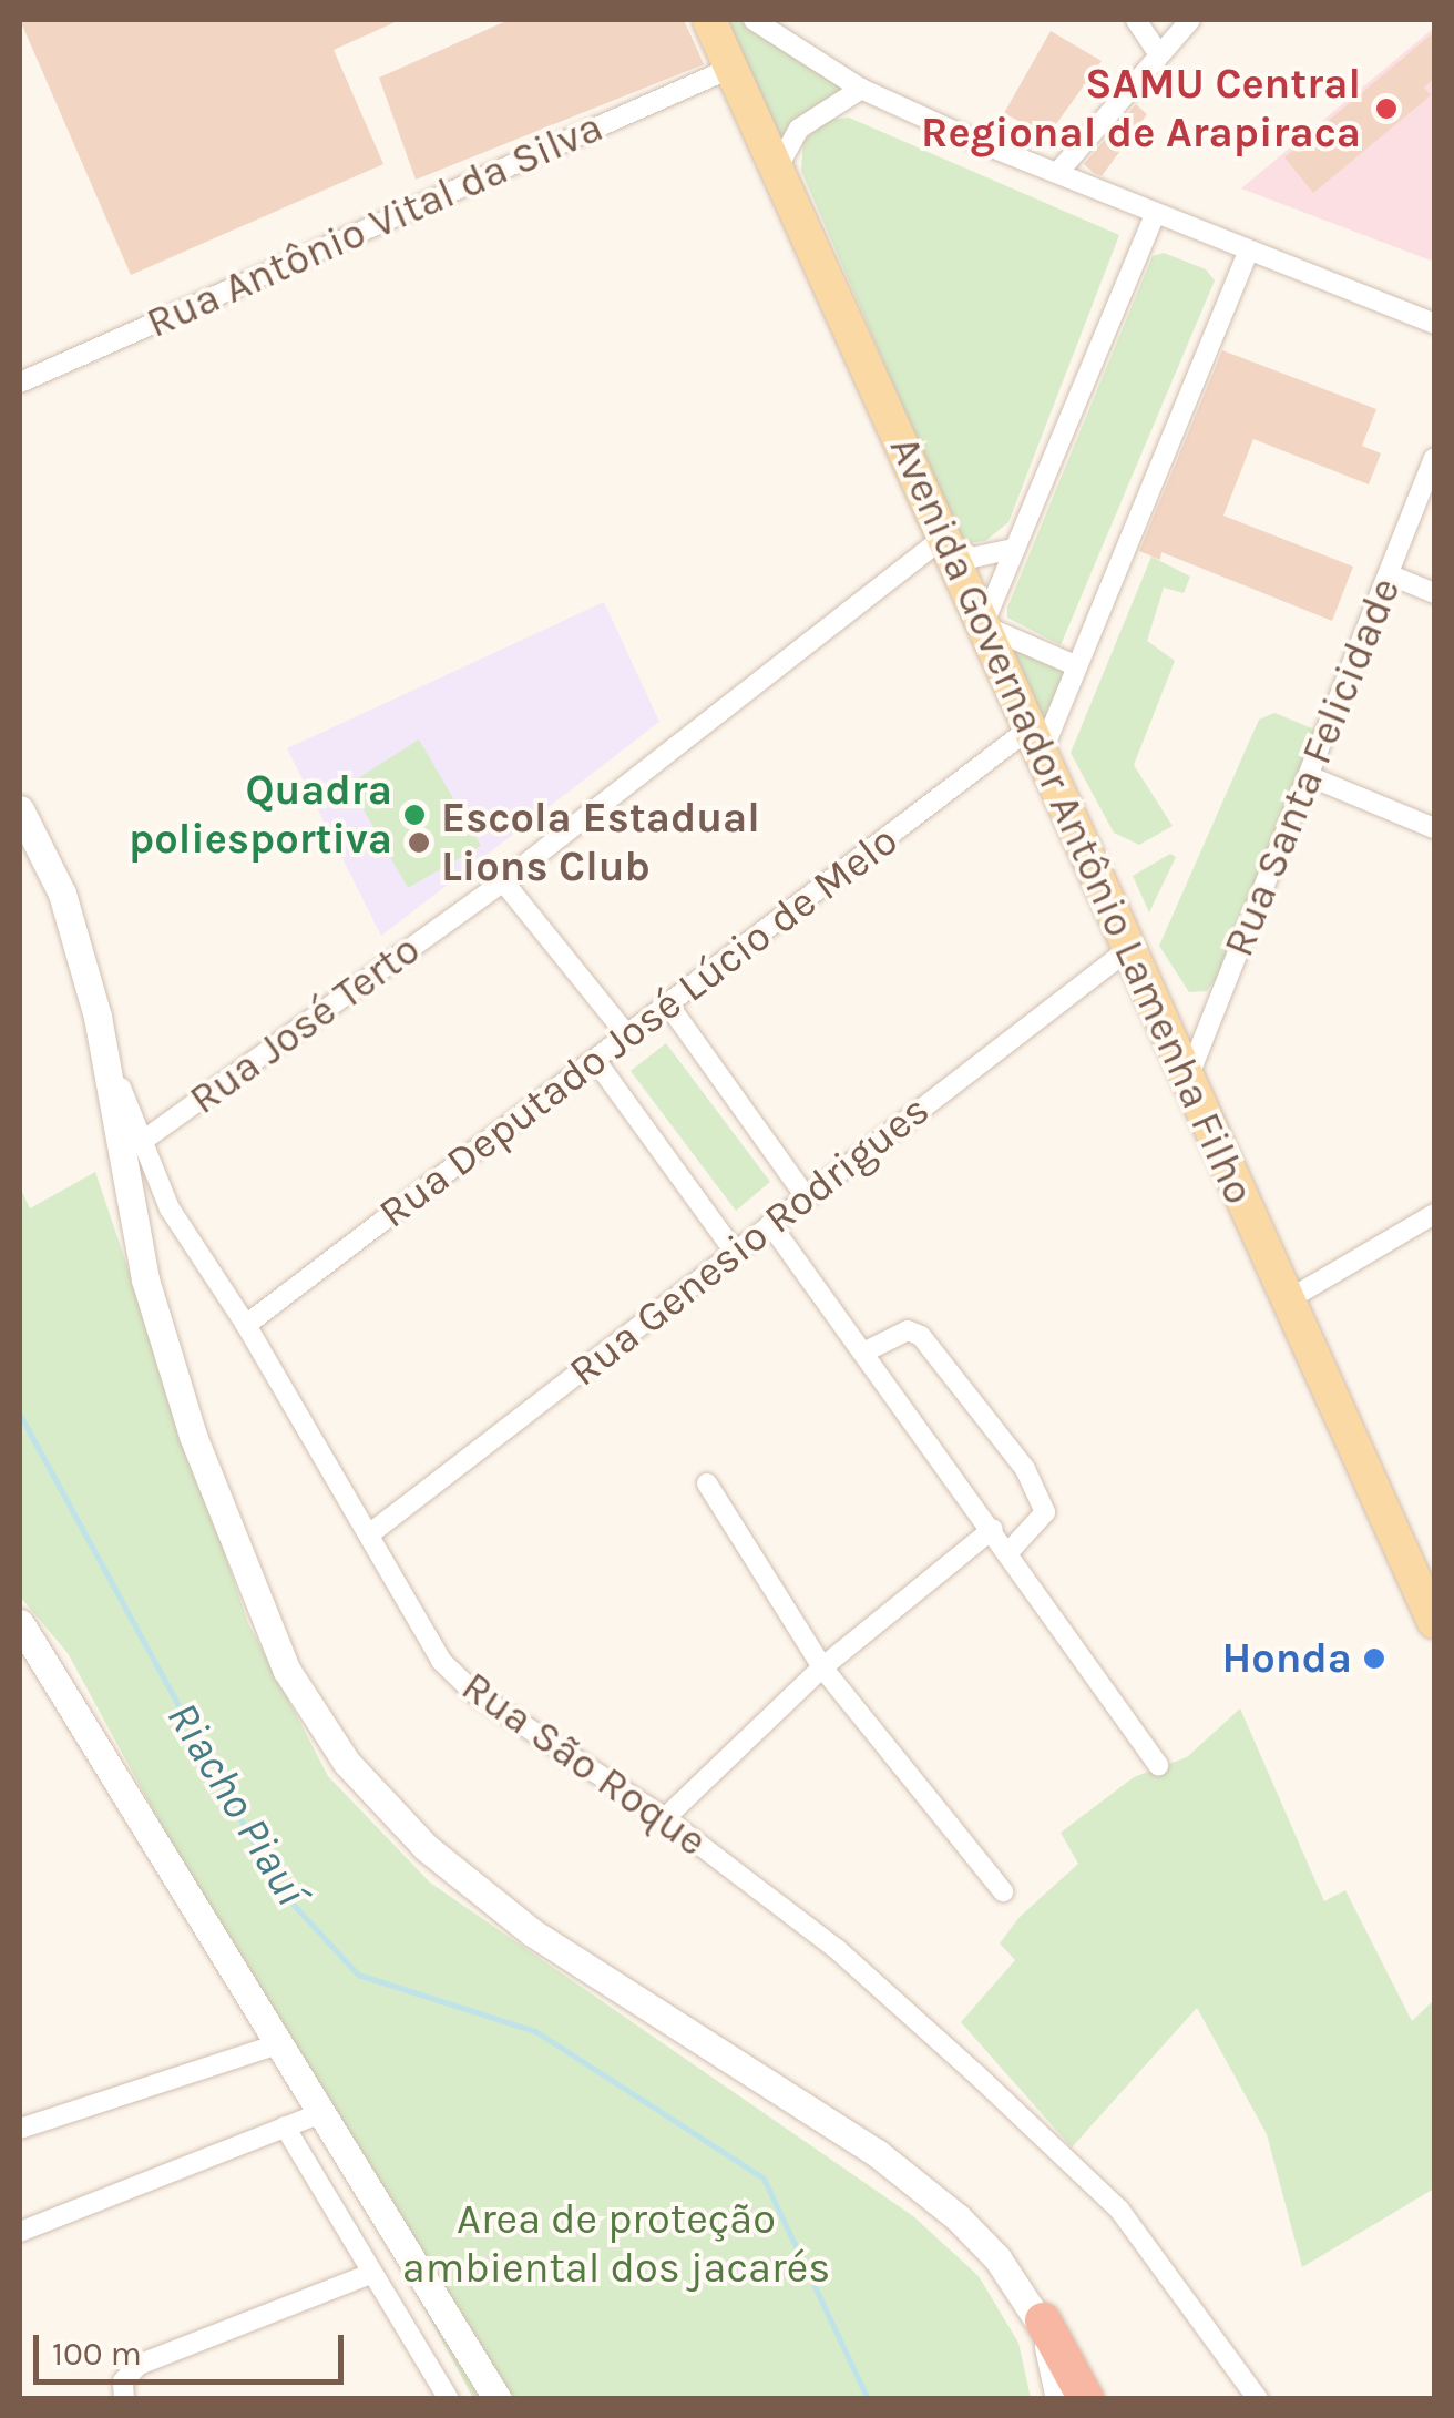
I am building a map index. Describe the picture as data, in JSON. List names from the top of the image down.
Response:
{
  "streets": {
    "main road": ["Avenida Governador Antônio Lamenha Filho", "Rua São Roque"],
    "street": [
      "Rua Antônio Vital da Silva",
      "Rua Santa Felicidade",
      "Rua José Terto",
      "Rua Deputado José Lúcio de Melo",
      "Rua Genesio Rodrigues"
    ]
  },
  "crossings": [
    ["Rua Antônio Vital da Silva", "Avenida Governador Antônio Lamenha Filho"],
    ["Rua Santa Felicidade", "Avenida Governador Antônio Lamenha Filho"],
    ["Avenida Governador Antônio Lamenha Filho", "Rua José Terto"],
    ["Avenida Governador Antônio Lamenha Filho", "Rua Deputado José Lúcio de Melo"],
    ["Avenida Governador Antônio Lamenha Filho", "Rua Genesio Rodrigues"],
    ["Rua José Terto", "Rua São Roque"],
    ["Rua Deputado José Lúcio de Melo", "Rua São Roque"],
    ["Rua Genesio Rodrigues", "Rua São Roque"]
  ],
  "water": ["Riacho Piauí"],
  "parks": ["Area de proteção ambiental dos jacarés"],
  "places": [
    "SAMU Central Regional de Arapiraca",
    "Quadra poliesportiva",
    "Escola Estadual Lions Club",
    "Honda"
  ],
  "scale_bar": "100 m"
}
